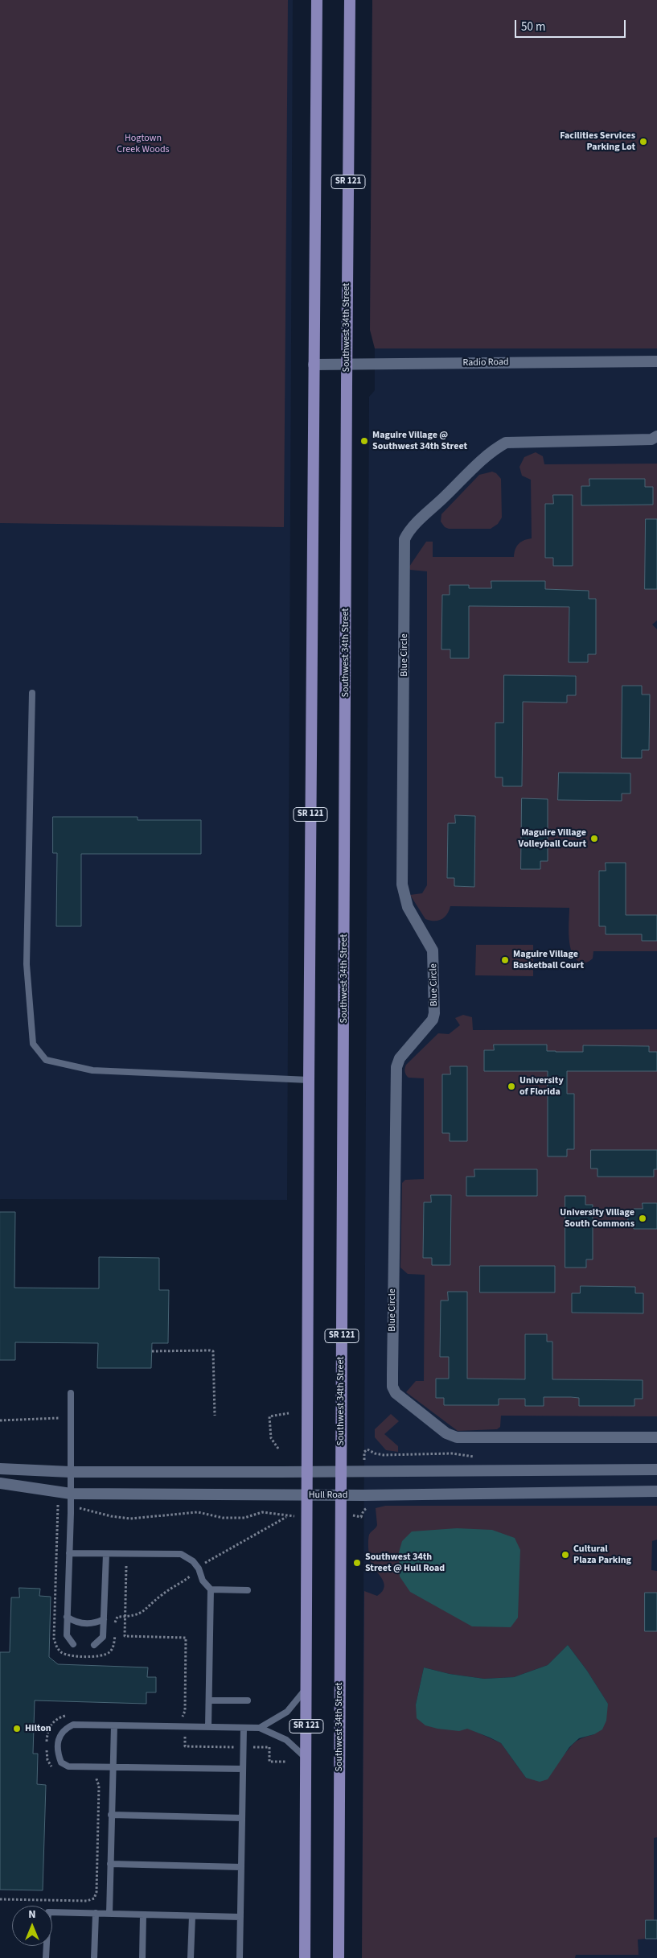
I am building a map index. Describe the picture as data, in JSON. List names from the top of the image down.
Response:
{
  "streets": {
    "main road": ["SR 121", "Southwest 34th Street"],
    "street": ["Radio Road", "Blue Circle", "Hull Road"]
  },
  "crossings": [
    ["SR 121", "Radio Road"],
    ["SR 121", "Hull Road"],
    ["Southwest 34th Street", "Radio Road"],
    ["Southwest 34th Street", "Hull Road"]
  ],
  "parks": ["Hogtown Creek Woods"],
  "places": [
    "Facilities Services Parking Lot",
    "Maguire Village @ Southwest 34th Street",
    "Maguire Village Volleyball Court",
    "Maguire Village Basketball Court",
    "University of Florida",
    "University Village South Commons",
    "Cultural Plaza Parking",
    "Southwest 34th Street @ Hull Road",
    "Hilton"
  ],
  "scale_bar": "50 m",
  "north": "top"
}
